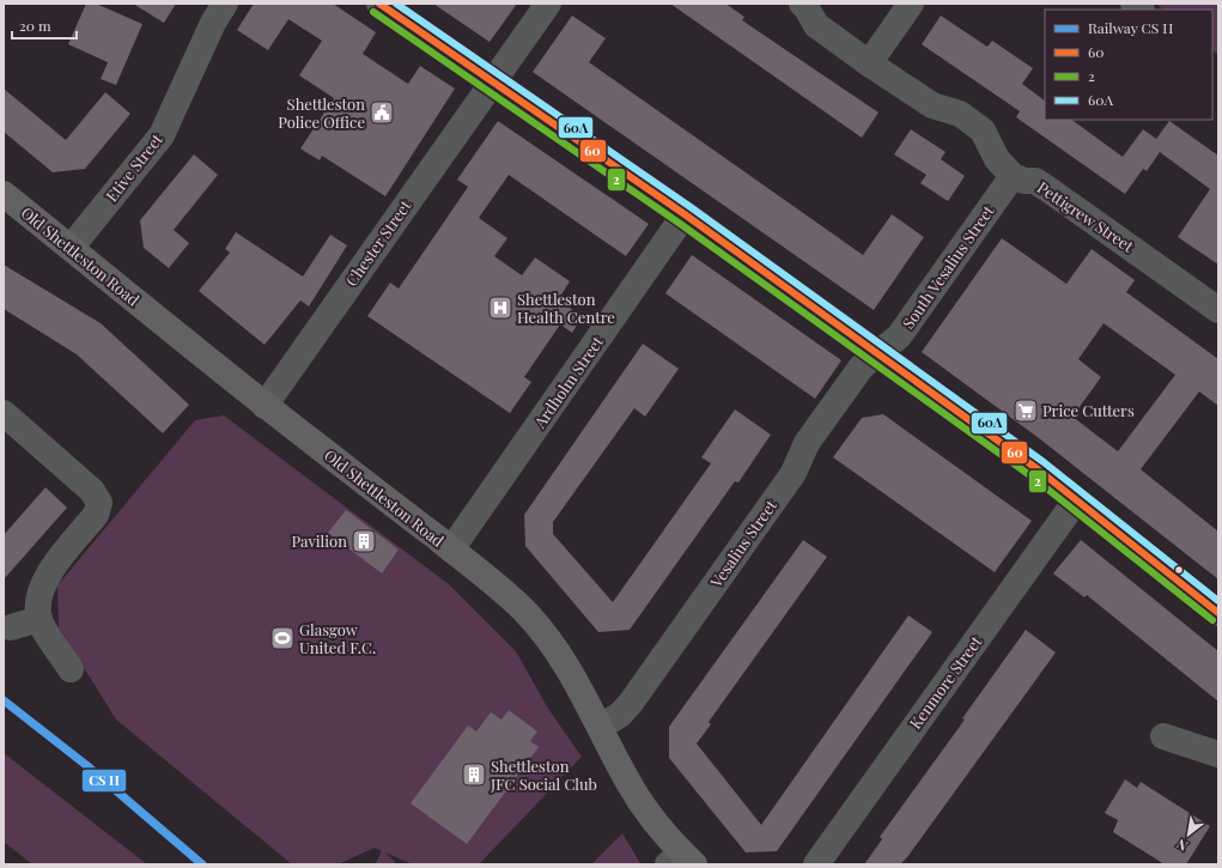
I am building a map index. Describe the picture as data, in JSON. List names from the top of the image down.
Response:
{
  "streets": {
    "main road": ["Old Shettleston Road"],
    "street": [
      "Etive Street",
      "Pettigrew Street",
      "Chester Street",
      "South Vesalius Street",
      "Ardholm Street",
      "Vesalius Street",
      "Kenmore Street"
    ]
  },
  "crossings": [
    ["Etive Street", "Old Shettleston Road"],
    ["Pettigrew Street", "South Vesalius Street"],
    ["Chester Street", "Old Shettleston Road"],
    ["Old Shettleston Road", "Ardholm Street"],
    ["Old Shettleston Road", "Vesalius Street"],
    ["South Vesalius Street", "Vesalius Street"]
  ],
  "places": {
    "public building": ["Shettleston Police Office"],
    "hospital": ["Shettleston Health Centre"],
    "supermarket": ["Price Cutters"],
    "building": ["Pavilion", "Shettleston JFC Social Club"],
    "sports": ["Glasgow United F.C."]
  },
  "lines": ["transit line 60", "transit line 60A", "transit line 2"],
  "legend": [
    "Railway CS H",
    "60",
    "2",
    "60A"
  ],
  "scale_bar": "20 m",
  "north": "bottom left"
}
